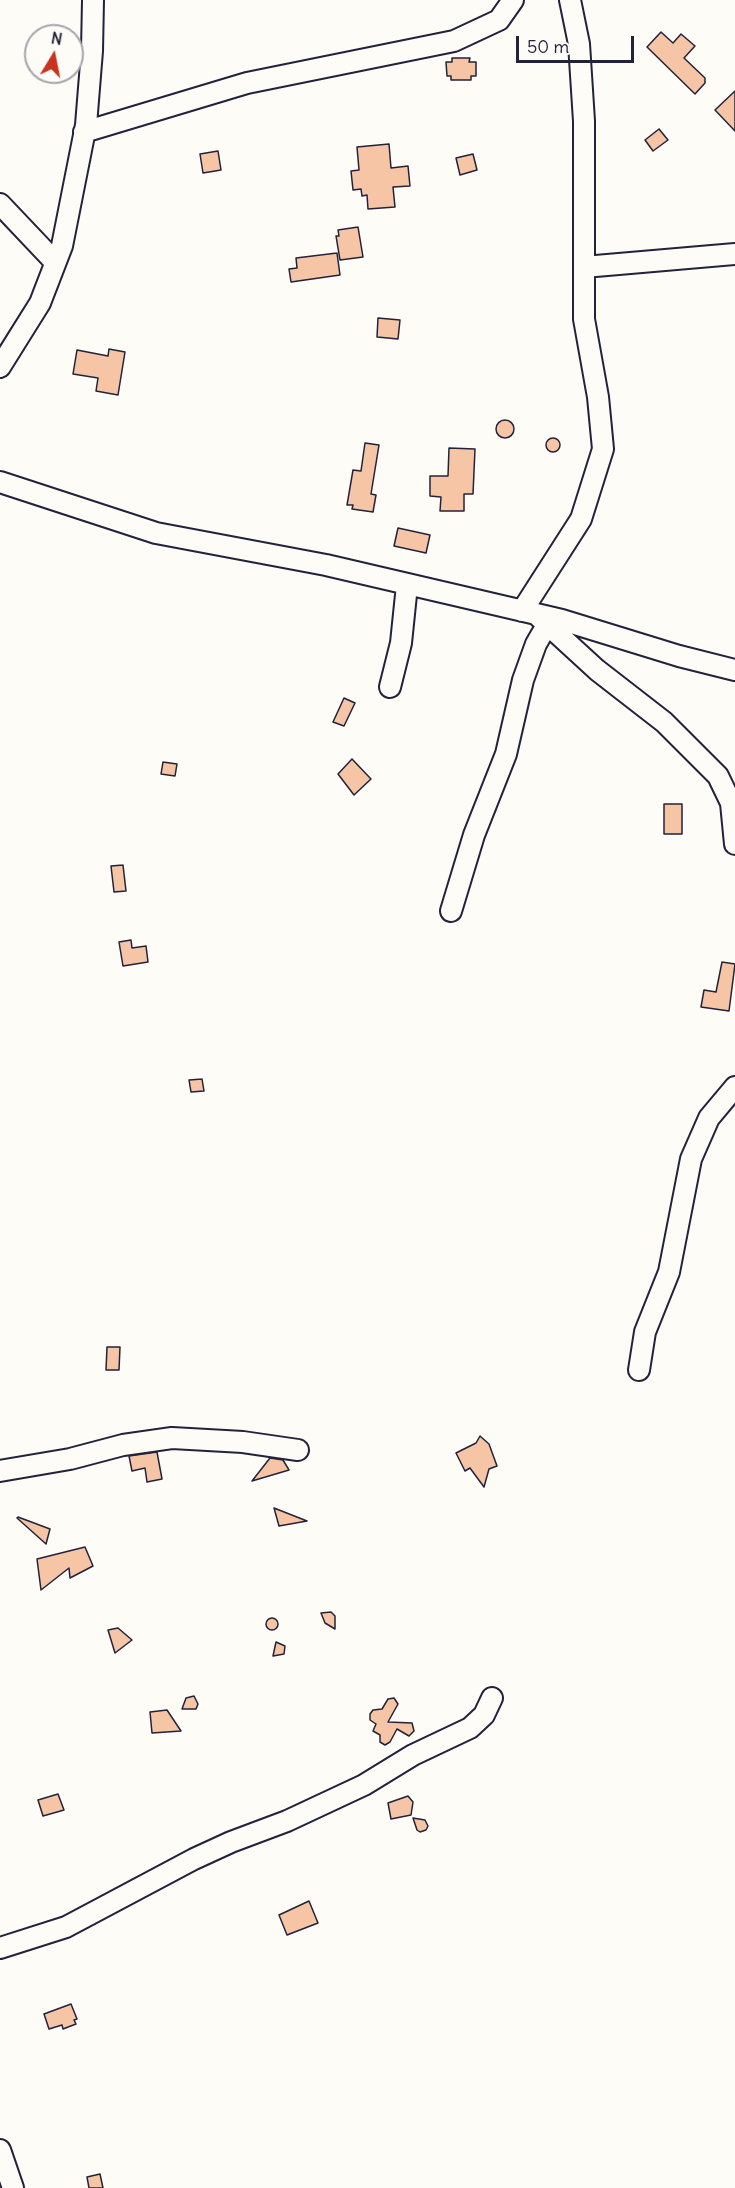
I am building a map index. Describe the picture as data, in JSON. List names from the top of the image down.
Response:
{
  "scale_bar": "50 m",
  "north": "top"
}
